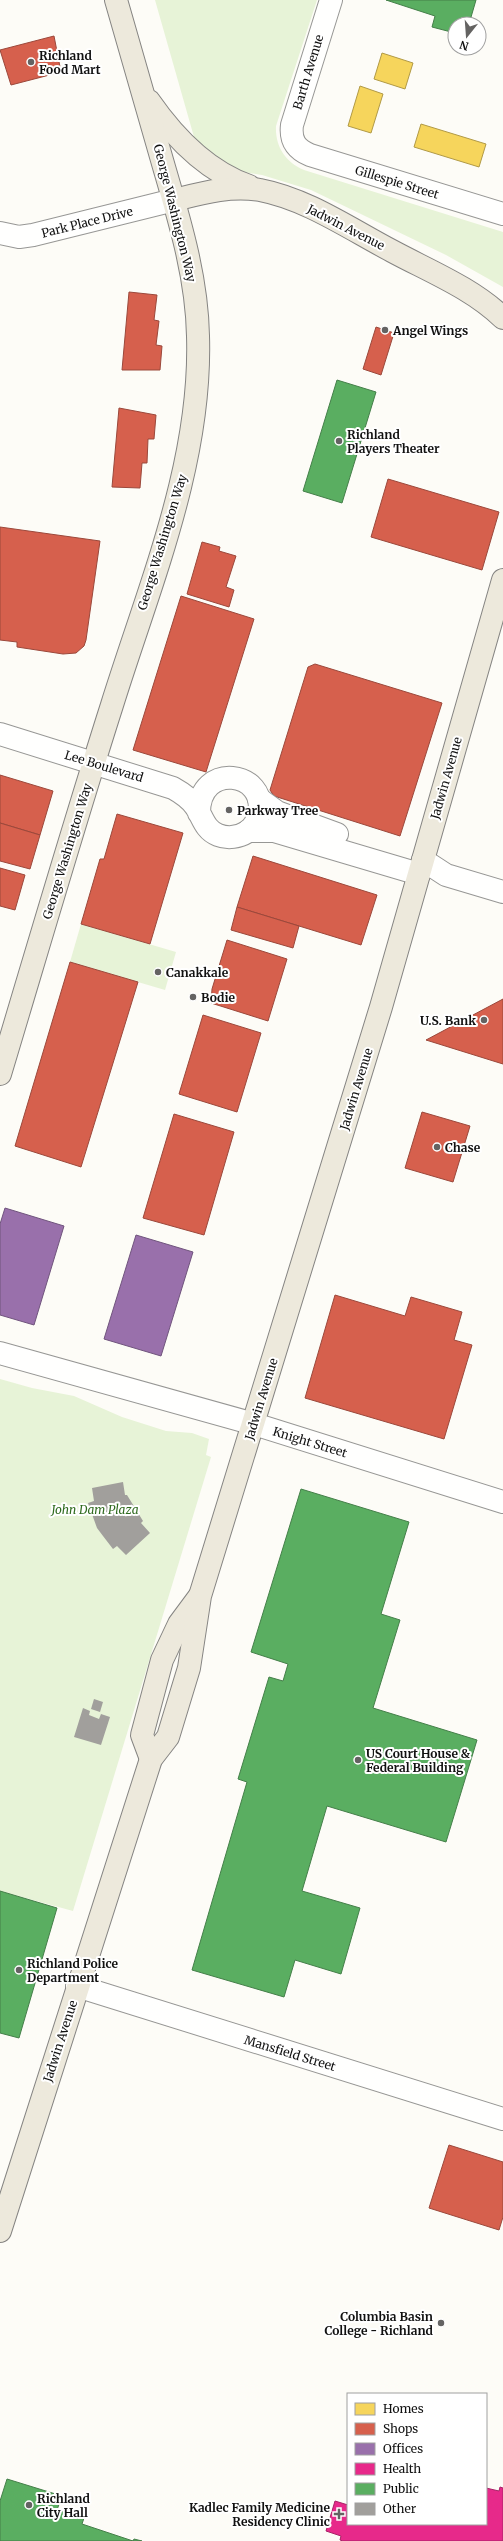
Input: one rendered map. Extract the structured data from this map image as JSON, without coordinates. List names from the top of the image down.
{
  "streets": {
    "main road": ["George Washington Way", "Jadwin Avenue"],
    "street": [
      "Barth Avenue",
      "Gillespie Street",
      "Park Place Drive",
      "Lee Boulevard",
      "Knight Street",
      "Mansfield Street"
    ]
  },
  "crossings": [
    ["Barth Avenue", "Gillespie Street"],
    ["George Washington Way", "Park Place Drive"],
    ["George Washington Way", "Jadwin Avenue"],
    ["George Washington Way", "Lee Boulevard"],
    ["Park Place Drive", "Jadwin Avenue"],
    ["Jadwin Avenue", "Lee Boulevard"],
    ["Jadwin Avenue", "Knight Street"],
    ["Jadwin Avenue", "Mansfield Street"]
  ],
  "parks": ["John Dam Plaza"],
  "places": {
    "other": [
      "Richland Food Mart",
      "Angel Wings",
      "Richland Players Theater",
      "Parkway Tree",
      "Canakkale",
      "Bodie",
      "U.S. Bank",
      "Chase",
      "US Court House & Federal Building",
      "Richland Police Department",
      "Columbia Basin College - Richland",
      "Richland City Hall"
    ],
    "health": ["Kadlec Family Medicine Residency Clinic"]
  },
  "legend": [
    "Homes",
    "Shops",
    "Offices",
    "Health",
    "Public",
    "Other"
  ],
  "north": "bottom"
}
